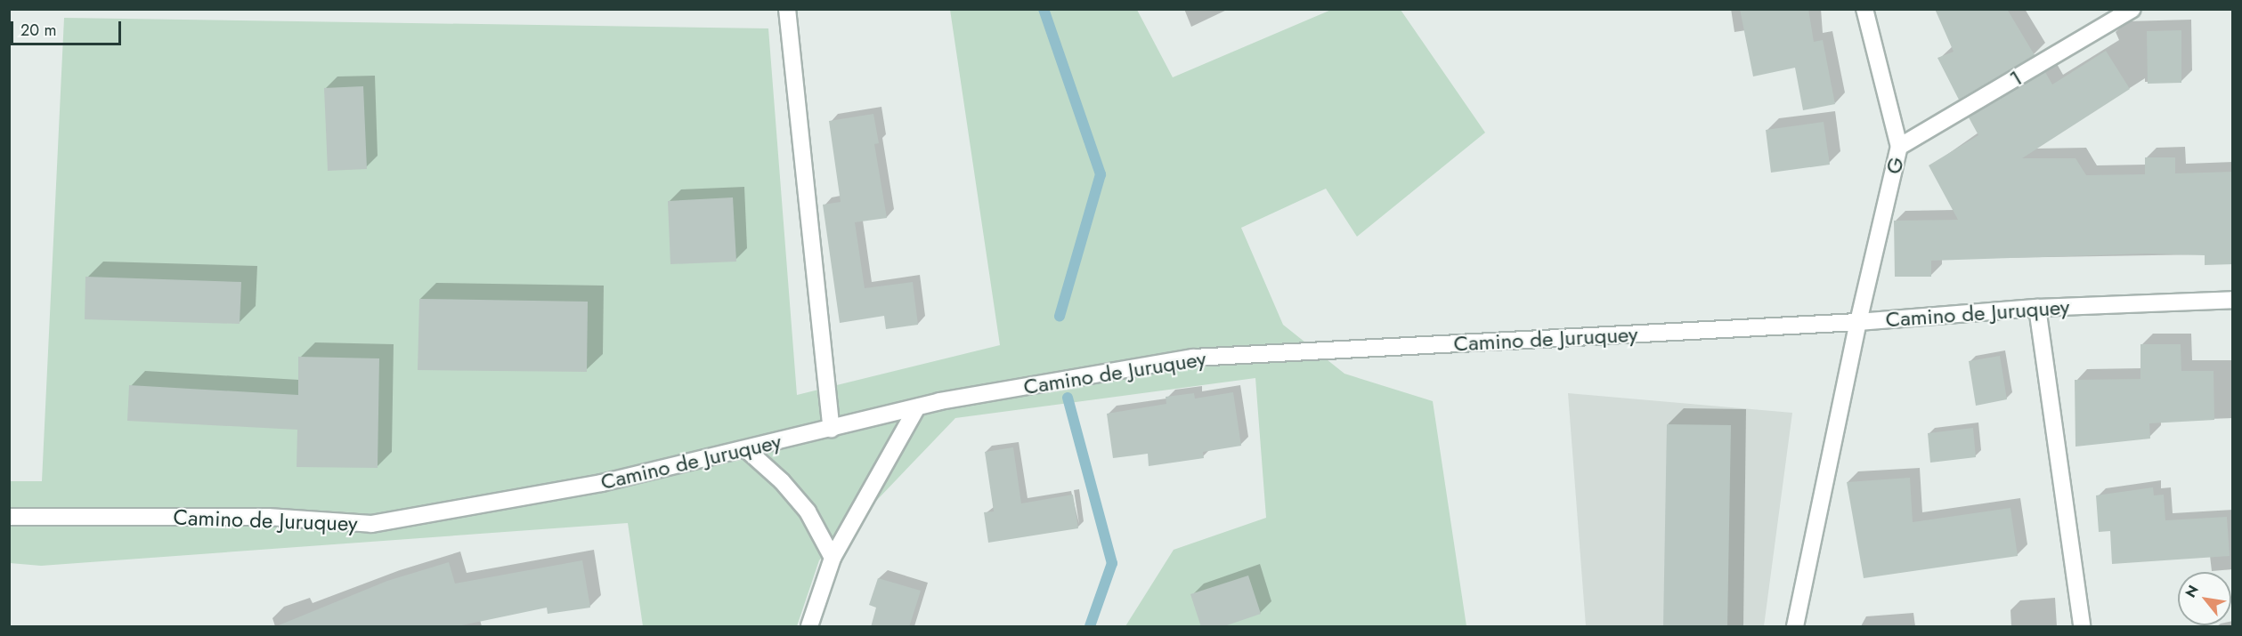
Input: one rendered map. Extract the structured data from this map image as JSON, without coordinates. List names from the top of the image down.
{
  "streets": {
    "street": ["1", "G", "Camino de Juruquey"]
  },
  "crossings": [
    ["1", "G"],
    ["G", "Camino de Juruquey"]
  ],
  "scale_bar": "20 m",
  "north": "top left"
}
